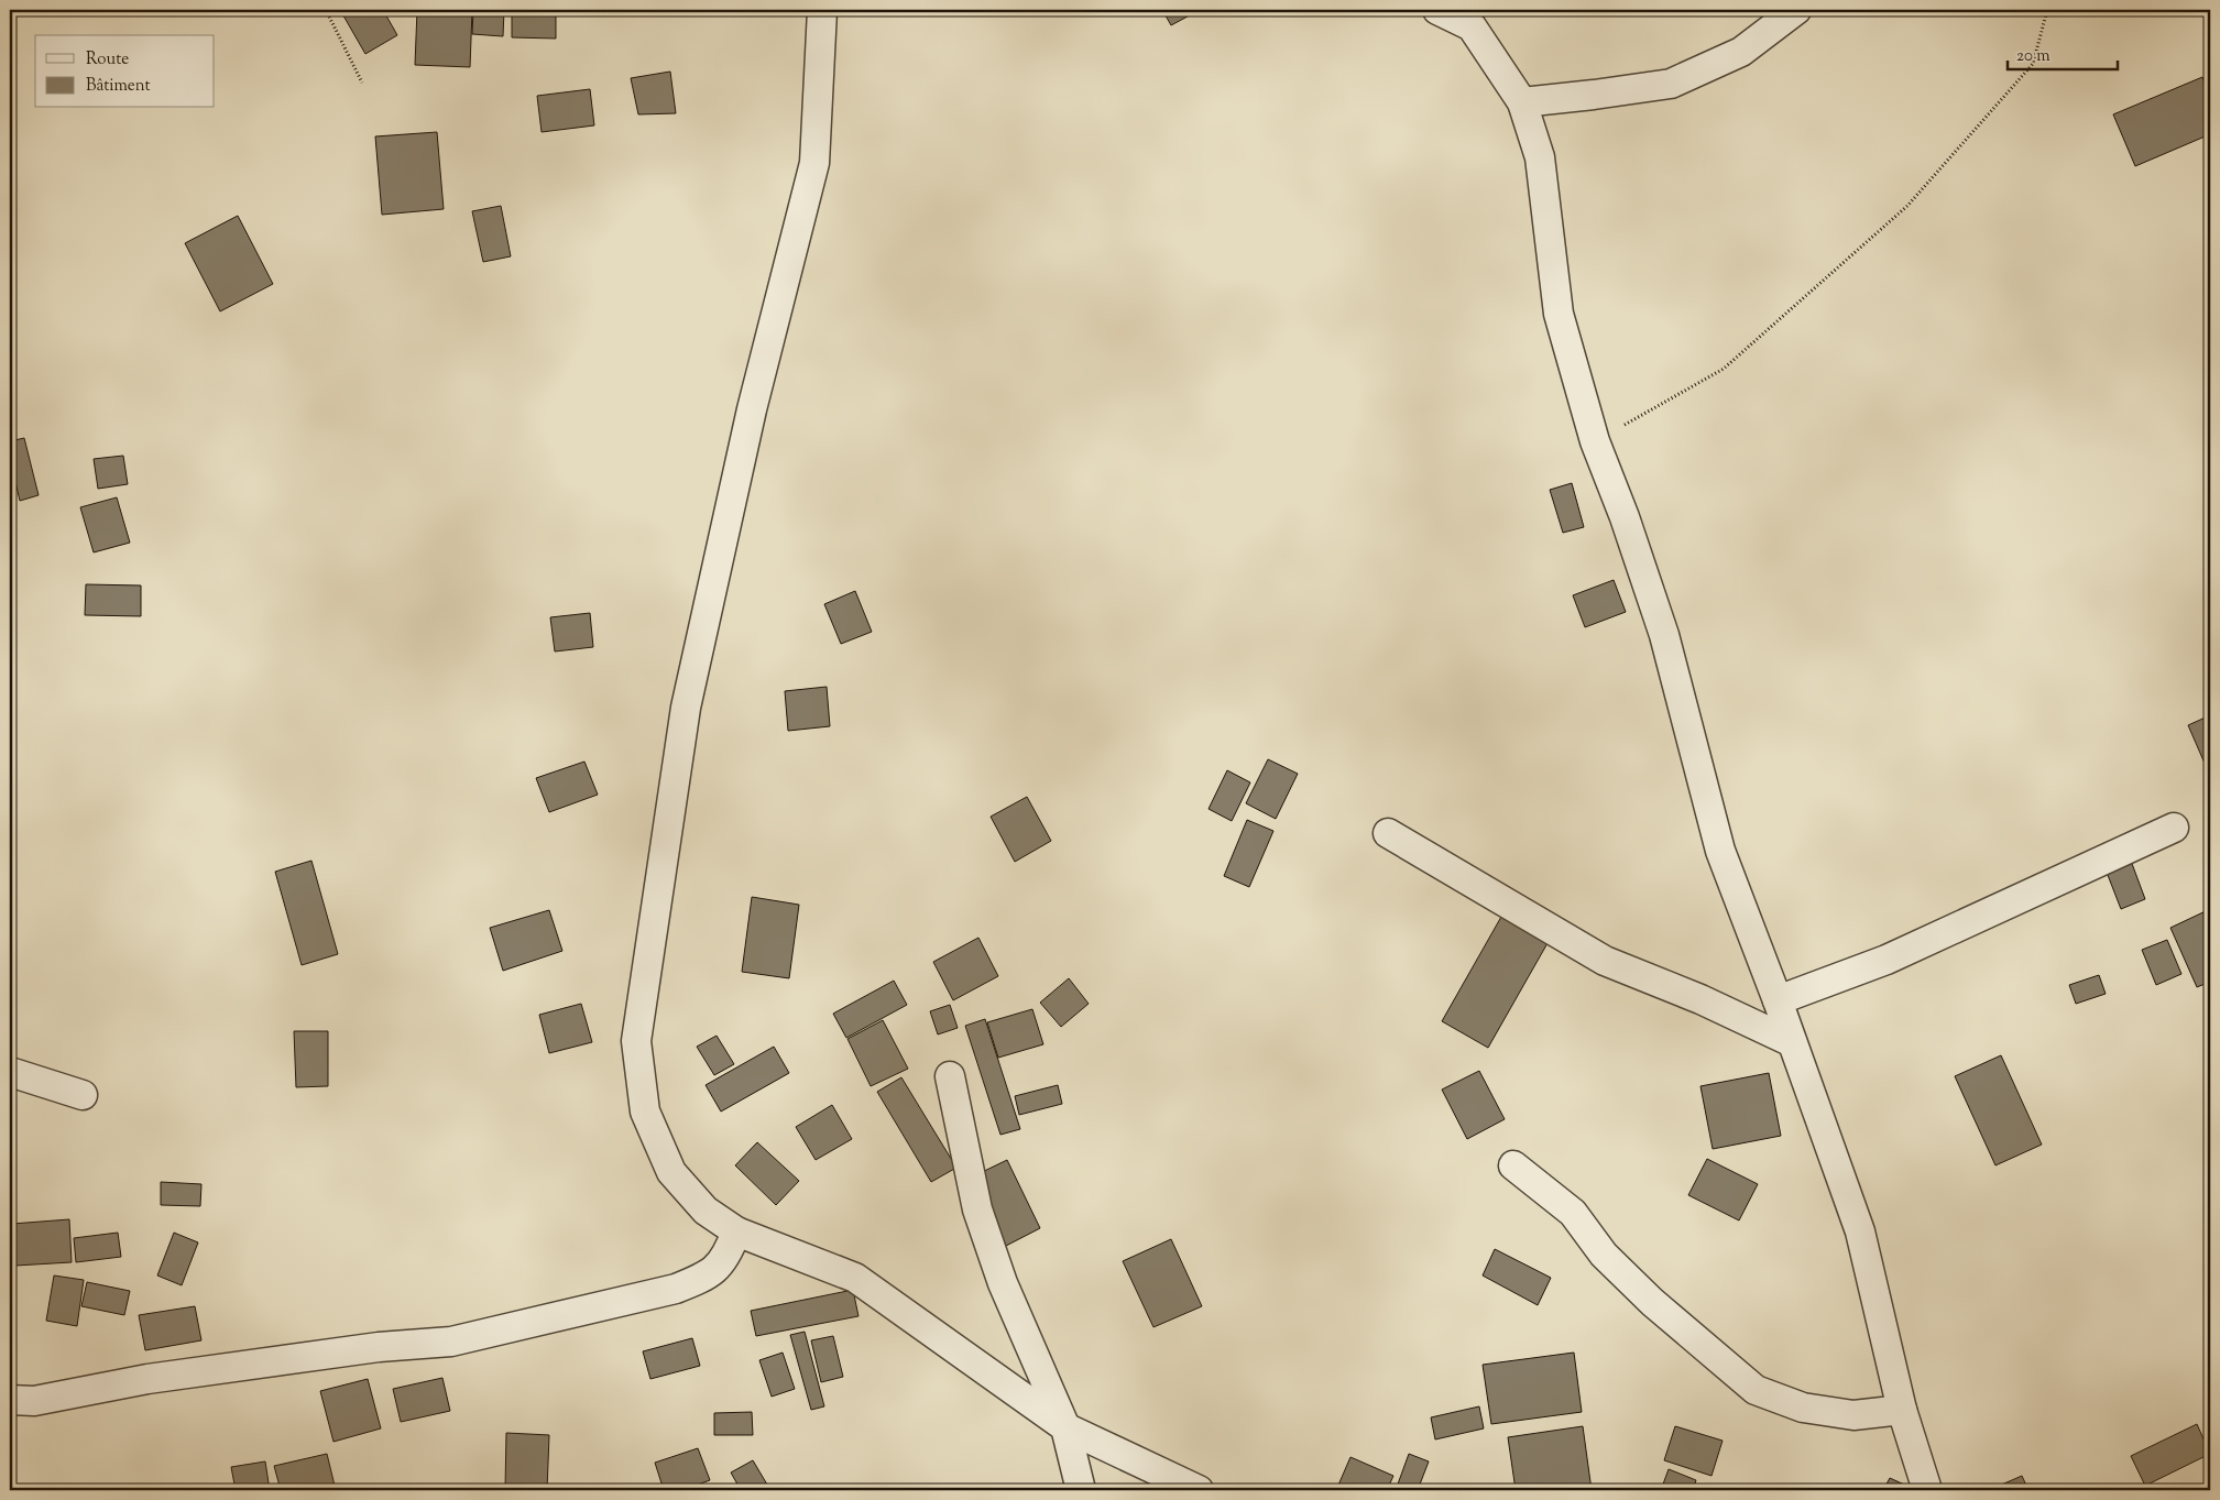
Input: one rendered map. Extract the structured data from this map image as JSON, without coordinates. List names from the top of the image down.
{
  "legend": ["Route", "Bâtiment"],
  "scale_bar": "20 m"
}
